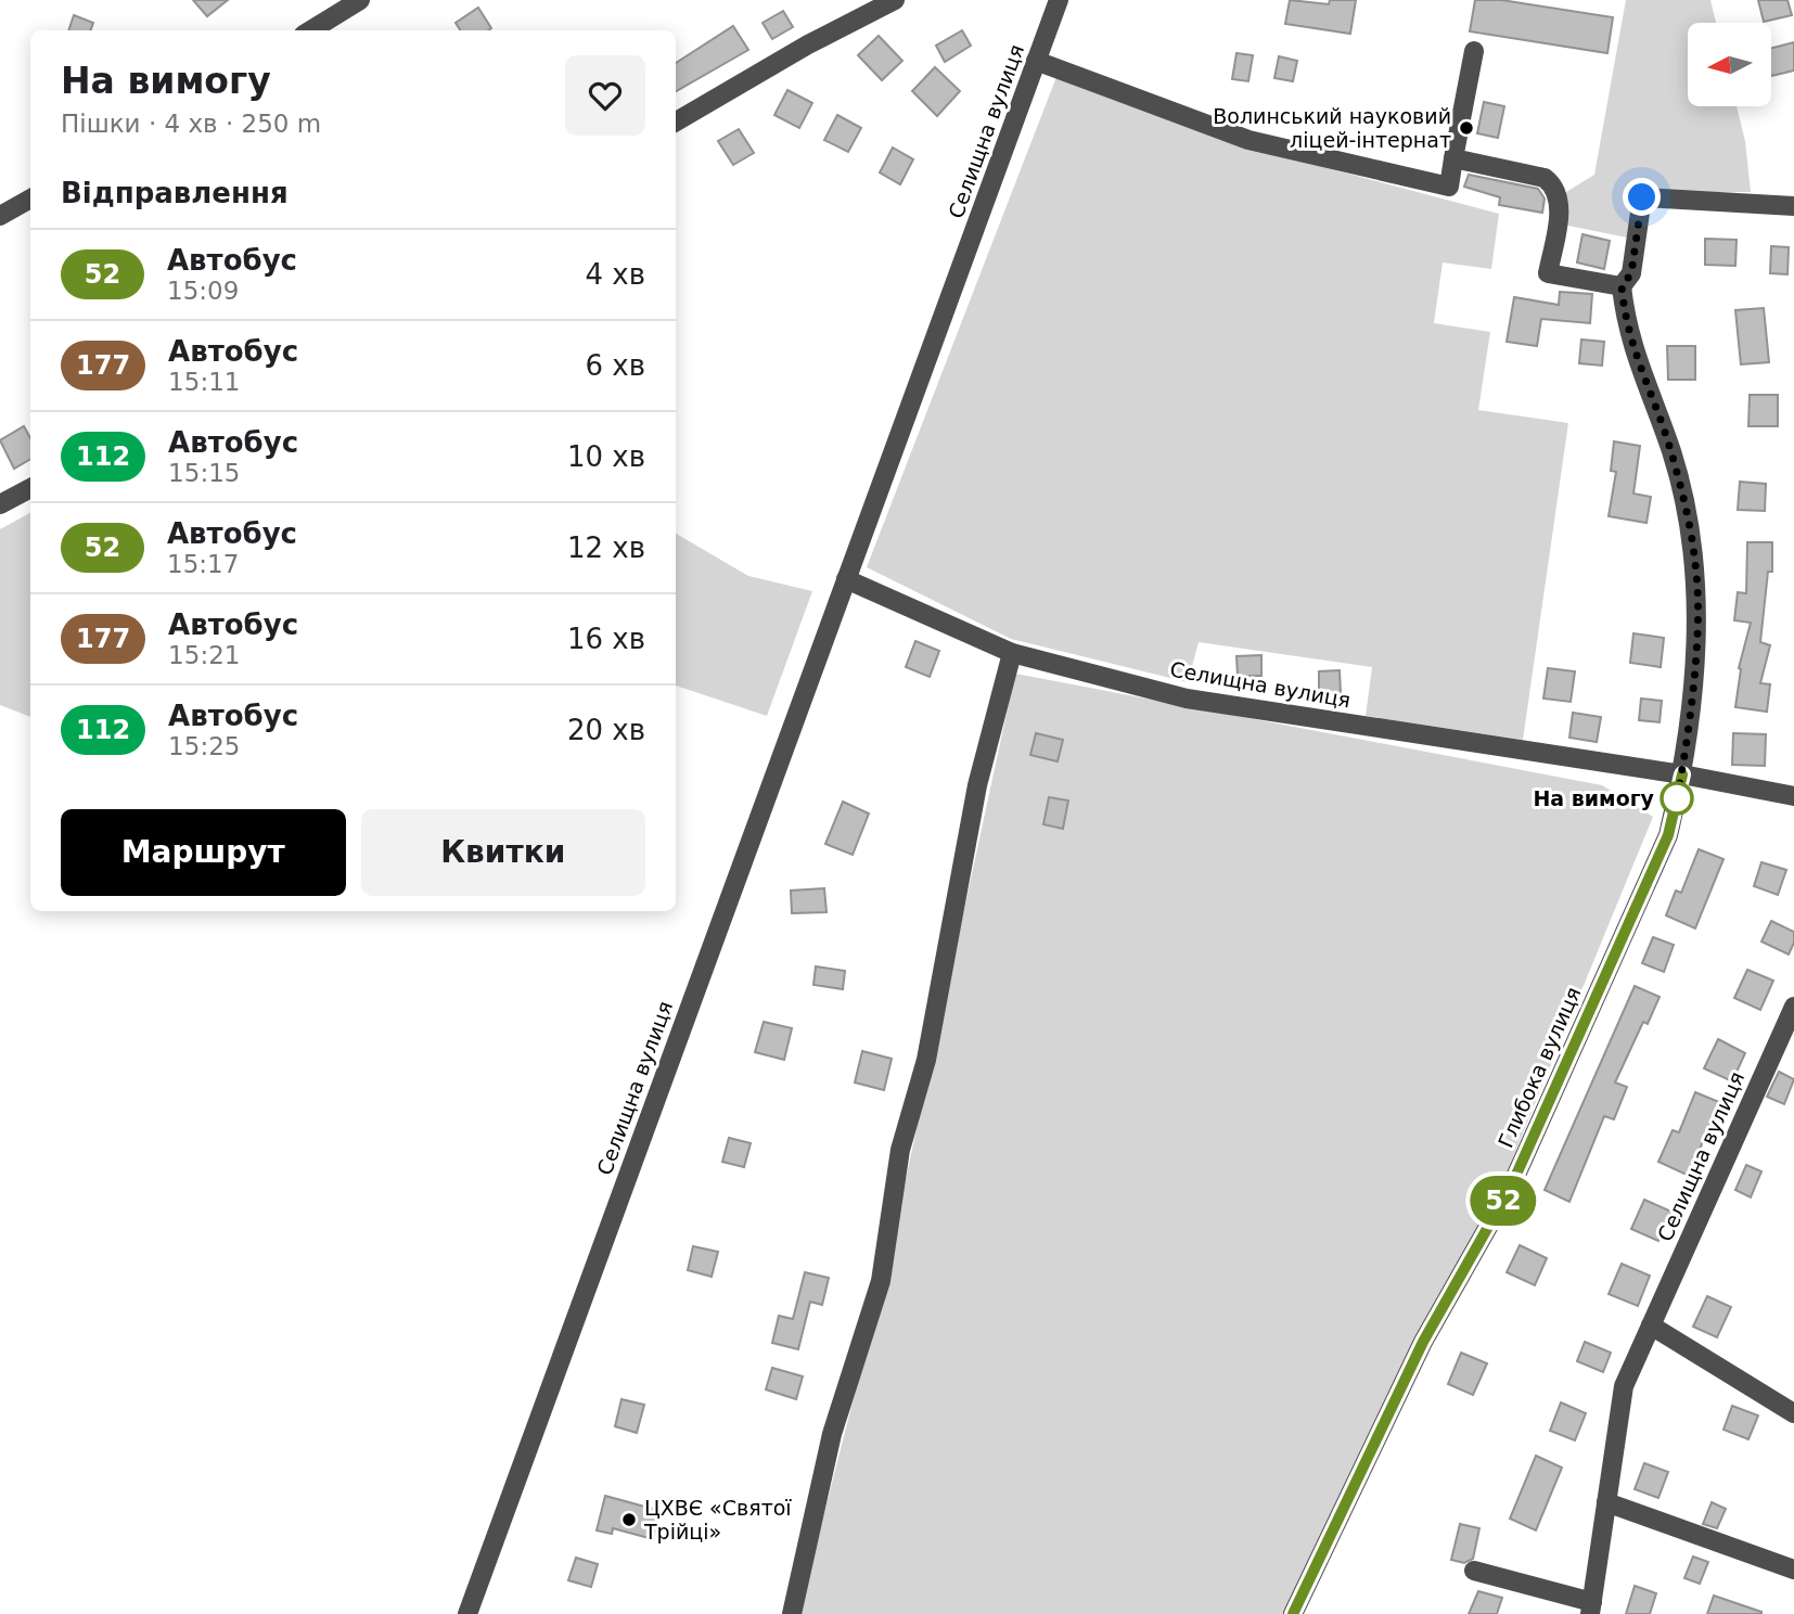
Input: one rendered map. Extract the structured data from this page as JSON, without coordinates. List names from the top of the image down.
{
  "streets": {
    "street": ["Селищна вулиця", "Глибока вулиця"]
  },
  "crossings": [
    ["Селищна вулиця", "Глибока вулиця"]
  ],
  "places": ["Волинський науковий ліцей-інтернат", "На вимогу", "ЦХВЄ «Святої Трійці»"],
  "lines": ["bus line 52"],
  "north": "left",
  "page": {
    "on_map": "52",
    "heading": [
      ["На вимогу", "Пішки · 4 хв · 250 m"],
      "Відправлення"
    ],
    "list": [
      {
        "mark": "52",
        "name": "Автобус",
        "note": "15:09",
        "value": "4 хв"
      },
      {
        "mark": "177",
        "name": "Автобус",
        "note": "15:11",
        "value": "6 хв"
      },
      {
        "mark": "112",
        "name": "Автобус",
        "note": "15:15",
        "value": "10 хв"
      },
      {
        "mark": "52",
        "name": "Автобус",
        "note": "15:17",
        "value": "12 хв"
      },
      {
        "mark": "177",
        "name": "Автобус",
        "note": "15:21",
        "value": "16 хв"
      },
      {
        "mark": "112",
        "name": "Автобус",
        "note": "15:25",
        "value": "20 хв"
      }
    ],
    "buttons": ["Маршрут", "Квитки"]
  }
}
